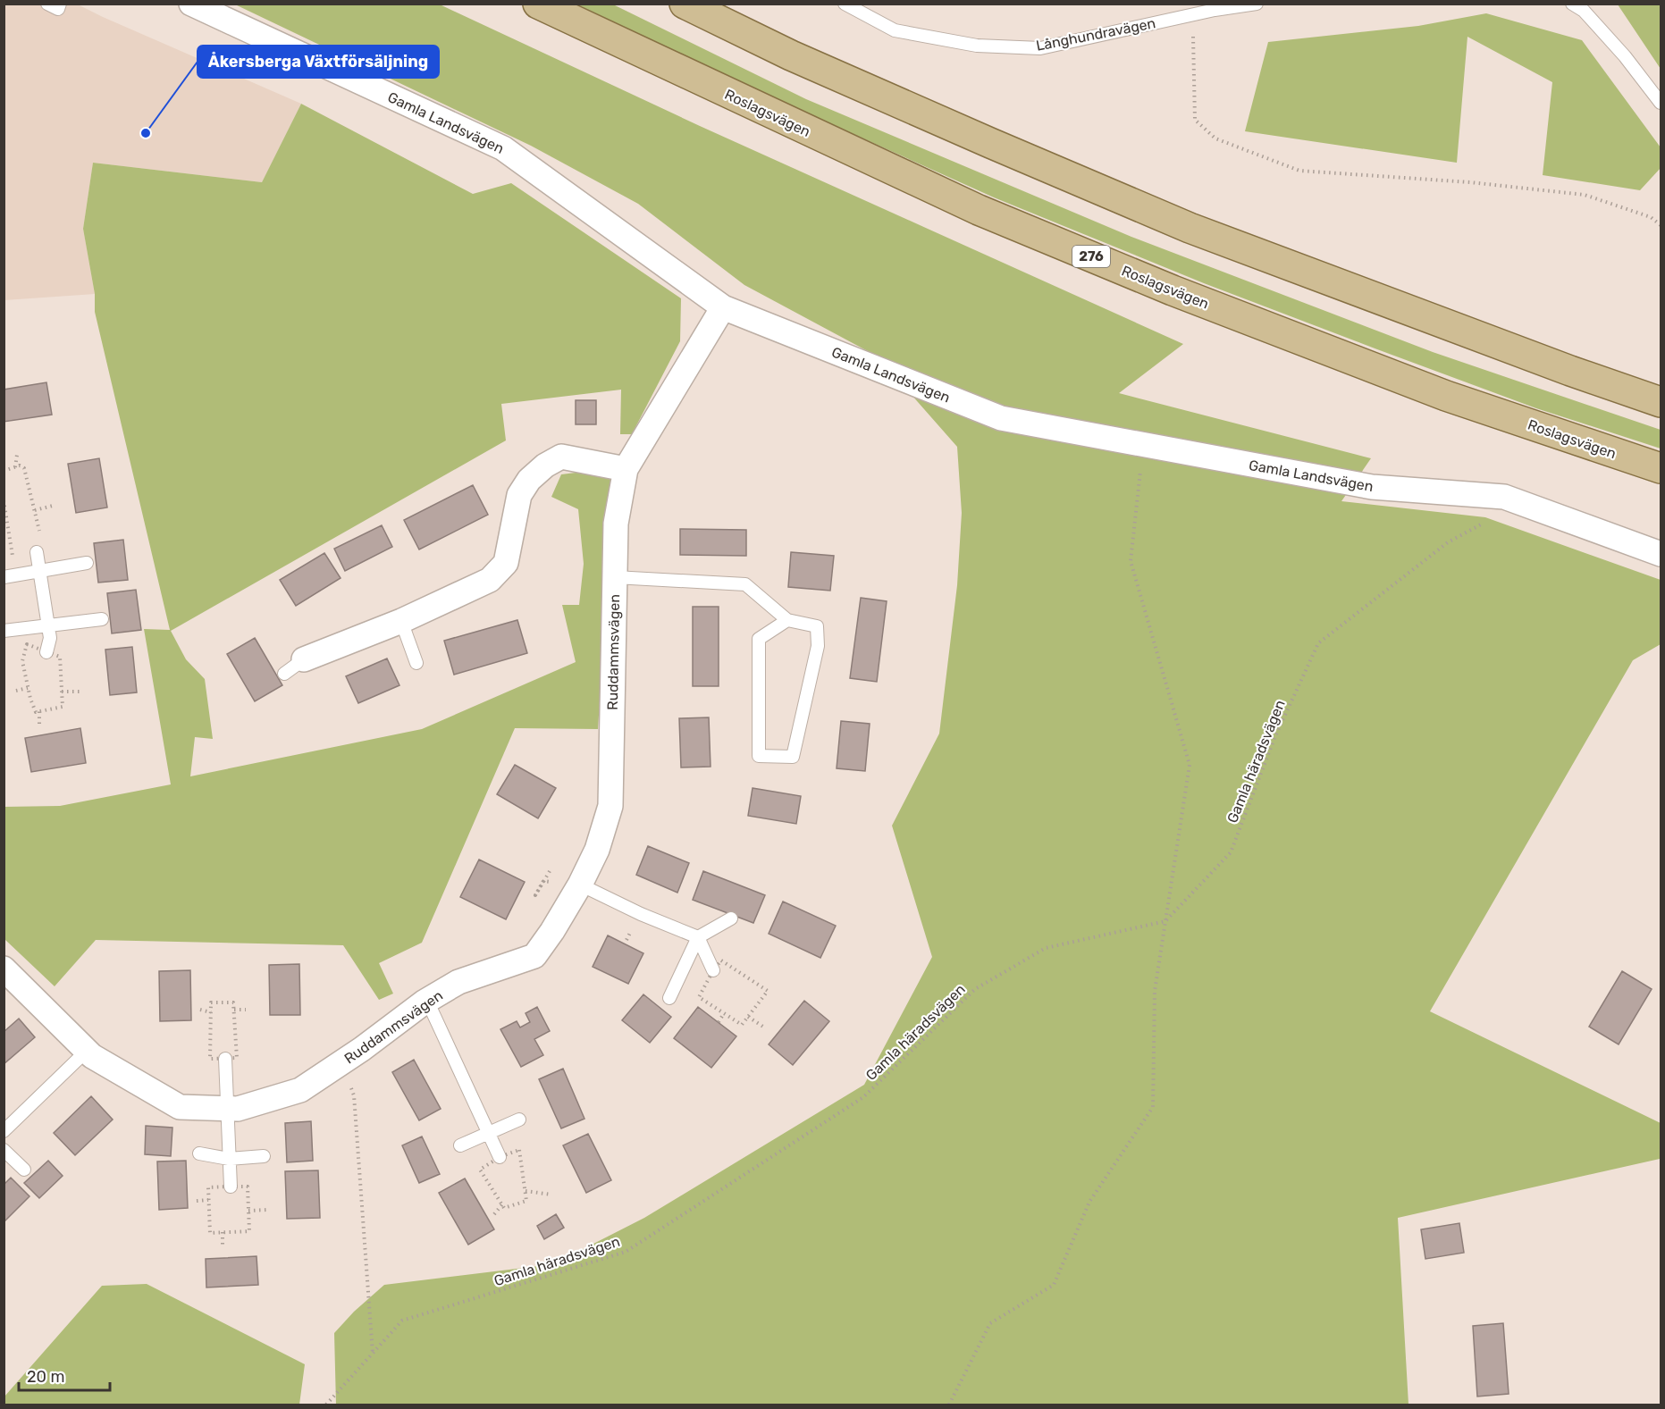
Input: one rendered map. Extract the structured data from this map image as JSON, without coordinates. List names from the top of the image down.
{
  "streets": {
    "main road": ["Roslagsvägen", "276"],
    "street": ["Gamla Landsvägen", "Ruddammsvägen"],
    "lane": ["Långhundravägen"],
    "path": ["Gamla häradsvägen"]
  },
  "crossings": [
    ["Gamla Landsvägen", "Ruddammsvägen"],
    ["Gamla Landsvägen", "Gamla häradsvägen"]
  ],
  "places": ["Åkersberga Växtförsäljning"],
  "scale_bar": "20 m"
}
